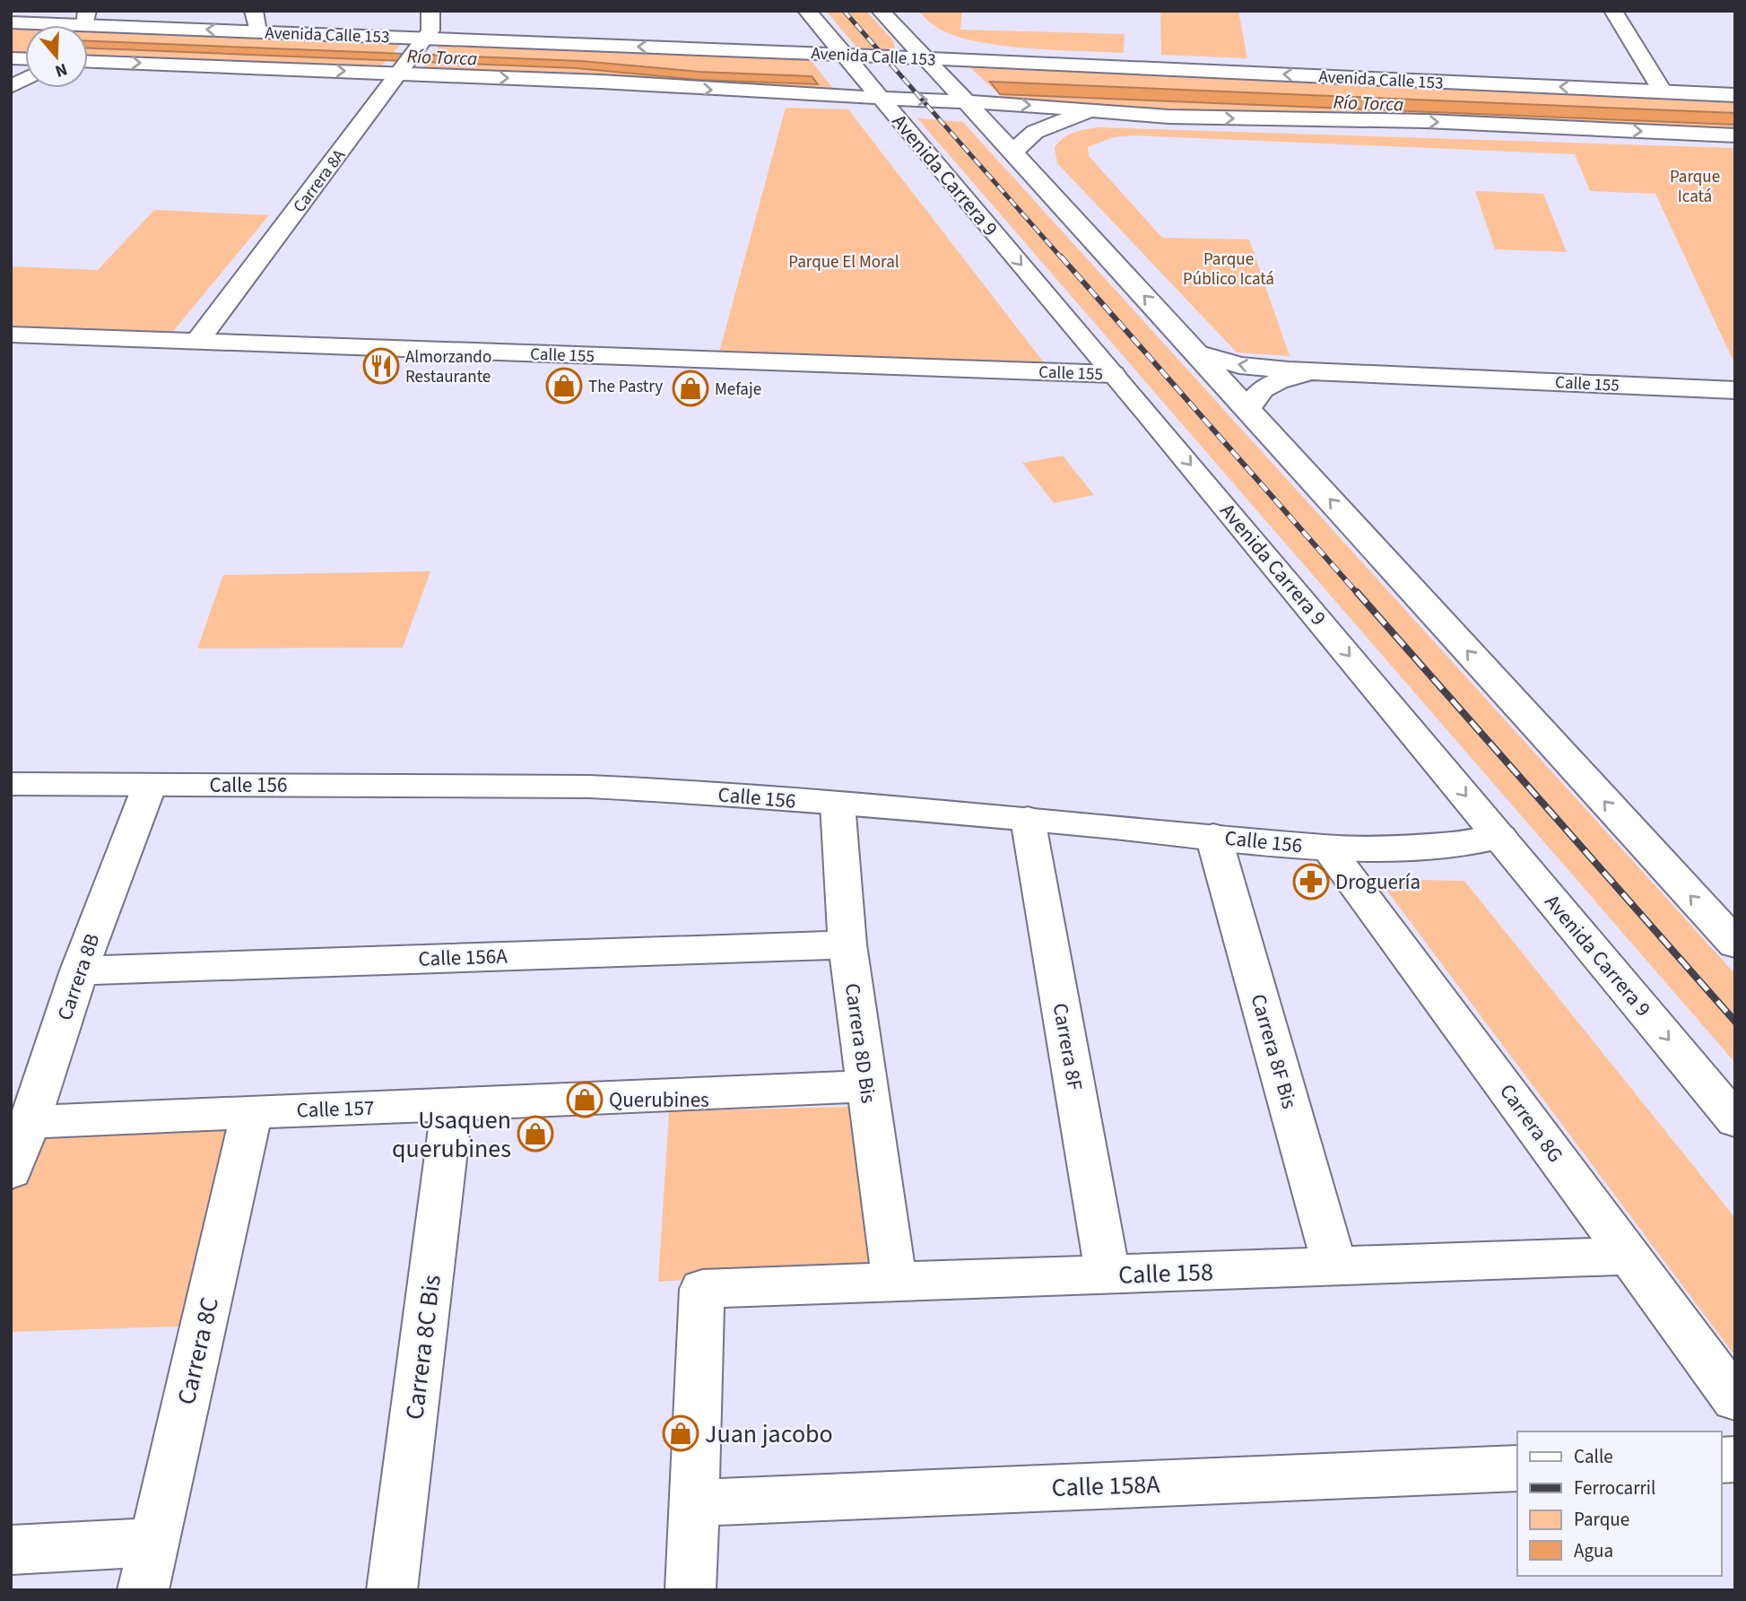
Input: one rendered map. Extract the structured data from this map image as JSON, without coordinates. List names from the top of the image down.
{
  "streets": {
    "street": [
      "Avenida Calle 153",
      "Avenida Carrera 9",
      "Carrera 8A",
      "Calle 155",
      "Calle 156",
      "Calle 156A",
      "Carrera 8B",
      "Carrera 8D Bis",
      "Carrera 8F",
      "Carrera 8F Bis",
      "Calle 157",
      "Carrera 8G",
      "Calle 158",
      "Carrera 8C Bis",
      "Carrera 8C",
      "Calle 158A"
    ]
  },
  "crossings": [
    ["Avenida Calle 153", "Avenida Carrera 9"],
    ["Avenida Calle 153", "Carrera 8A"],
    ["Avenida Carrera 9", "Calle 155"],
    ["Avenida Carrera 9", "Calle 156"],
    ["Carrera 8A", "Calle 155"],
    ["Calle 156", "Carrera 8B"],
    ["Calle 156", "Carrera 8D Bis"],
    ["Calle 156", "Carrera 8F"],
    ["Calle 156", "Carrera 8F Bis"],
    ["Calle 156", "Carrera 8G"],
    ["Calle 156A", "Carrera 8B"],
    ["Calle 156A", "Carrera 8D Bis"],
    ["Carrera 8B", "Calle 157"],
    ["Carrera 8D Bis", "Calle 157"],
    ["Carrera 8D Bis", "Calle 158"],
    ["Carrera 8F", "Calle 158"],
    ["Carrera 8F Bis", "Calle 158"],
    ["Calle 157", "Carrera 8C Bis"],
    ["Calle 157", "Carrera 8C"],
    ["Carrera 8G", "Calle 158"],
    ["Calle 158", "Calle 158A"]
  ],
  "water": ["Río Torca"],
  "parks": ["Parque Icatá", "Parque Público Icatá", "Parque El Moral"],
  "places": {
    "restaurant": ["Almorzando Restaurante"],
    "shop": [
      "The Pastry",
      "Mefaje",
      "Querubines",
      "Usaquen querubines",
      "Juan jacobo"
    ],
    "pharmacy": ["Droguería"]
  },
  "legend": [
    "Calle",
    "Ferrocarril",
    "Parque",
    "Agua"
  ],
  "north": "bottom"
}
